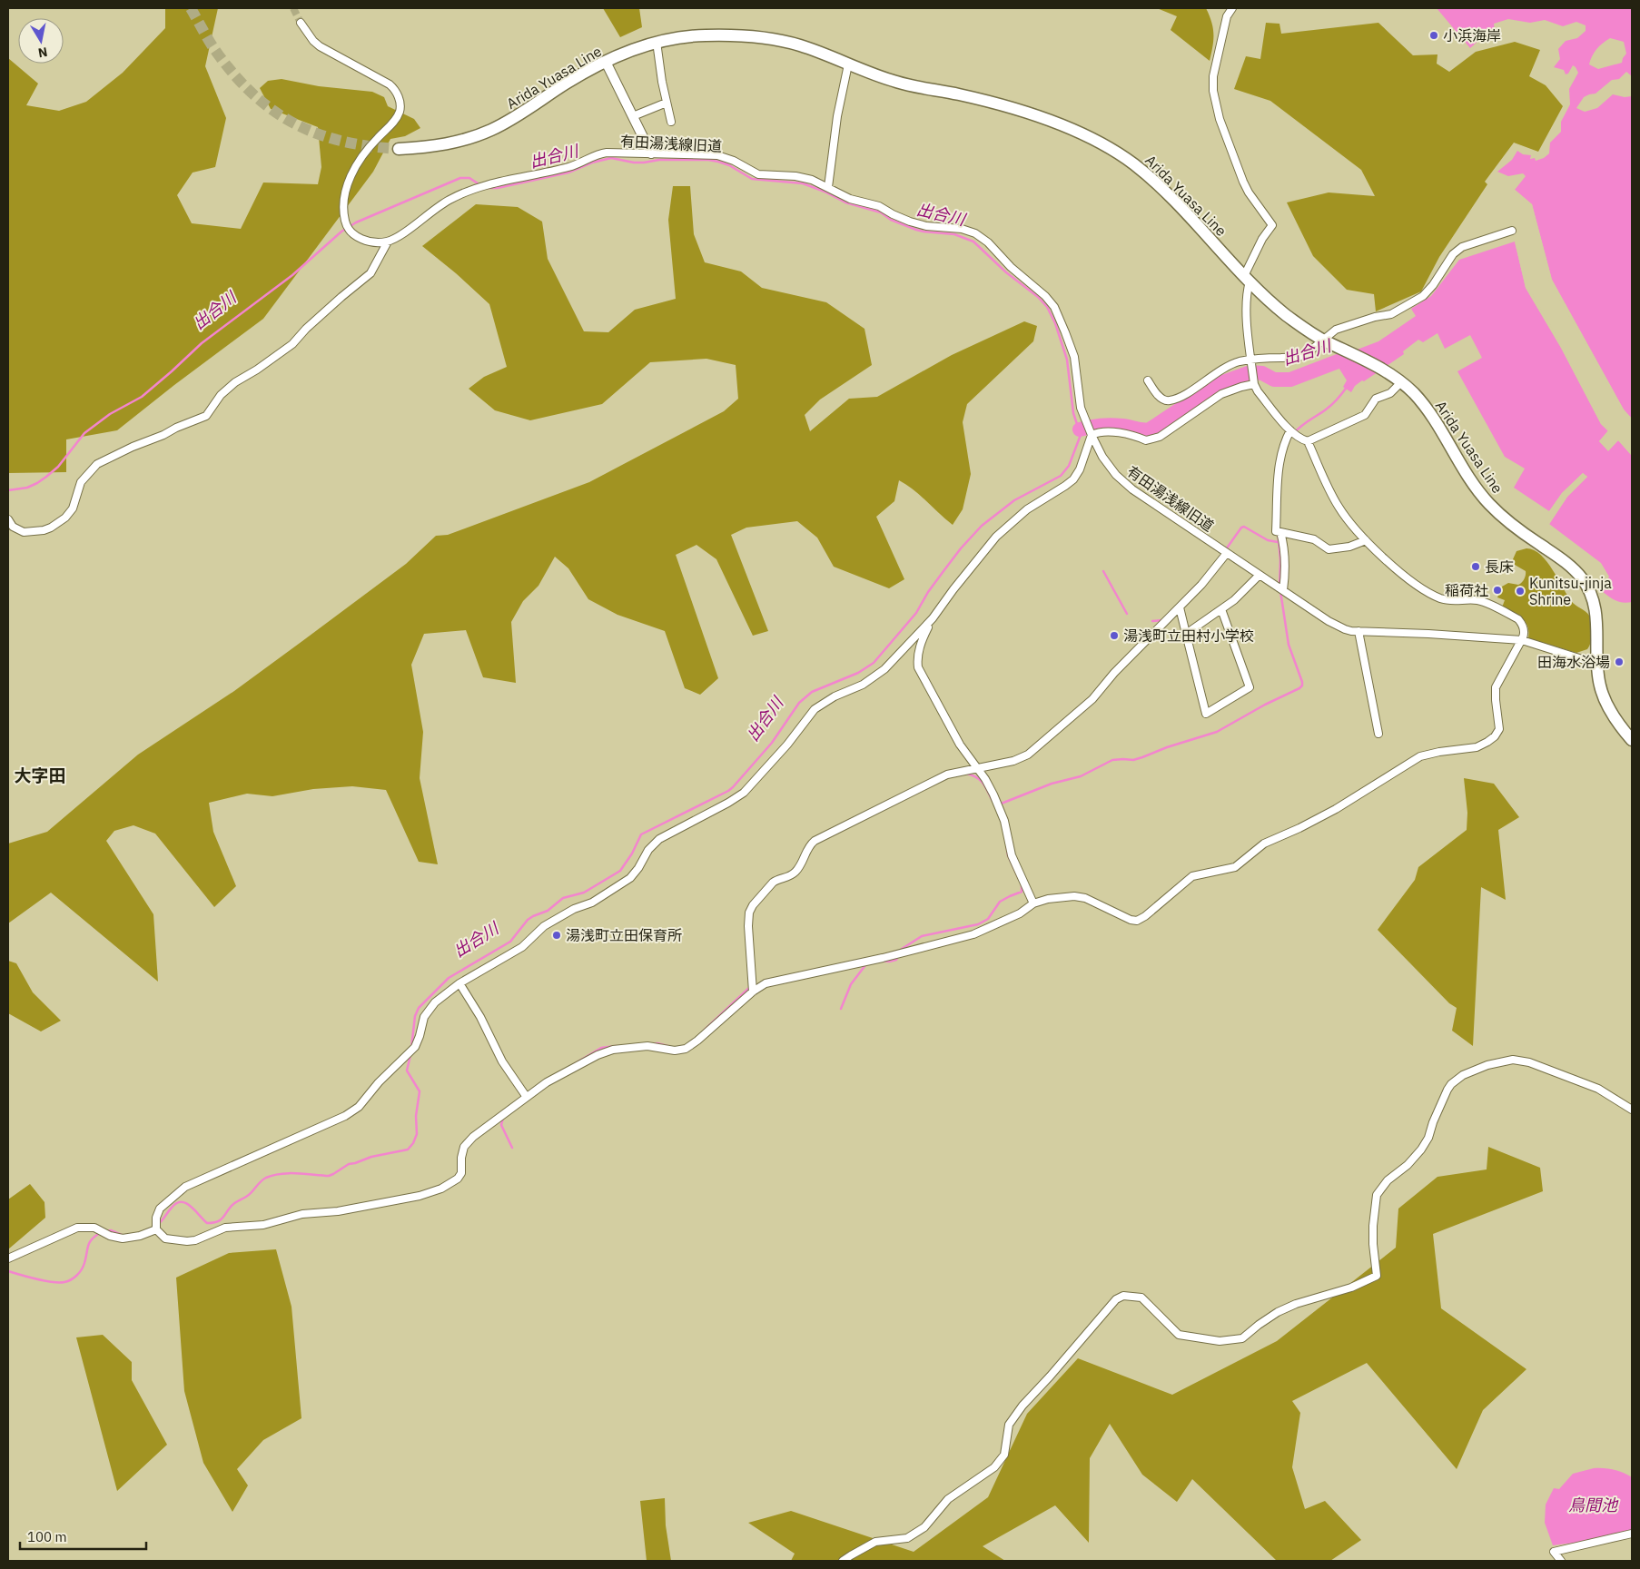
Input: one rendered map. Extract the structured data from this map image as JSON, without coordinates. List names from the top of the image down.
{
  "streets": {
    "main road": ["Arida Yuasa Line"],
    "street": ["有田湯浅線旧道"]
  },
  "crossings": [
    ["Arida Yuasa Line", "有田湯浅線旧道"]
  ],
  "districts": ["大字田"],
  "water": ["出合川", "鳥間池"],
  "places": [
    "小浜海岸",
    "長床",
    "稲荷社",
    "Kunitsu-jinja Shrine",
    "湯浅町立田村小学校",
    "田海水浴場",
    "湯浅町立田保育所"
  ],
  "scale_bar": "100 m",
  "north": "bottom"
}
